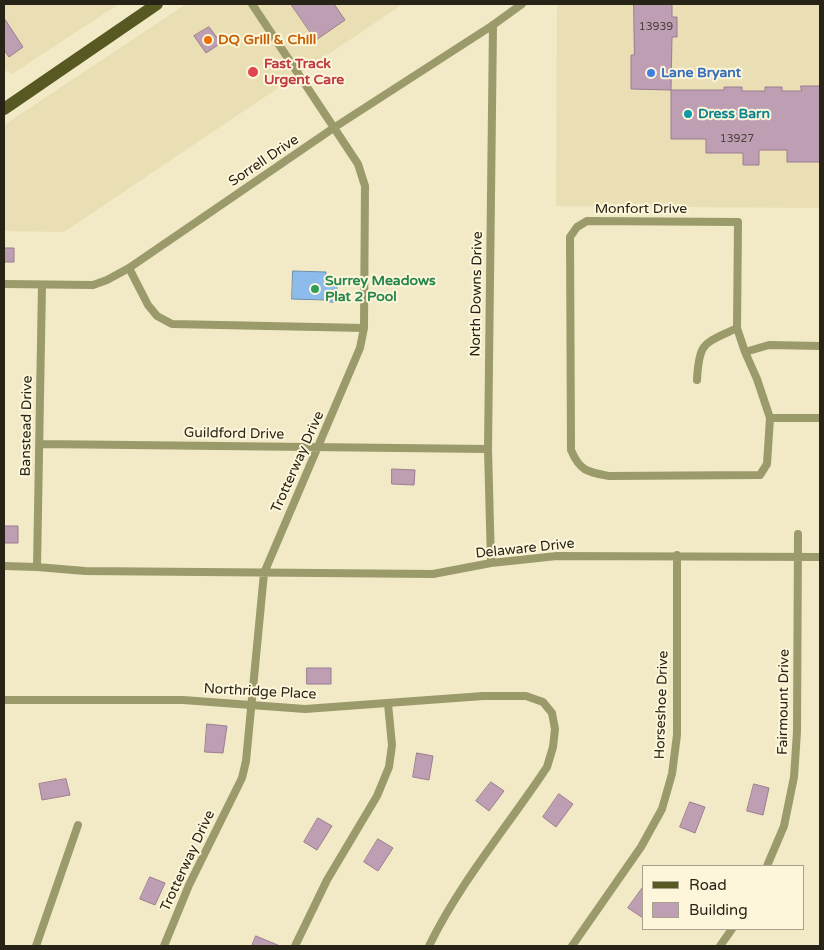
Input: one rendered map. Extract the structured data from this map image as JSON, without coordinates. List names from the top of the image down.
{
  "streets": {
    "street": [
      "Sorrell Drive",
      "Monfort Drive",
      "North Downs Drive",
      "Banstead Drive",
      "Guildford Drive",
      "Trotterway Drive",
      "Delaware Drive",
      "Northridge Place",
      "Fairmount Drive",
      "Horseshoe Drive"
    ]
  },
  "crossings": [
    ["Sorrell Drive", "North Downs Drive"],
    ["Sorrell Drive", "Banstead Drive"],
    ["Sorrell Drive", "Trotterway Drive"],
    ["North Downs Drive", "Guildford Drive"],
    ["North Downs Drive", "Delaware Drive"],
    ["Banstead Drive", "Guildford Drive"],
    ["Banstead Drive", "Delaware Drive"],
    ["Guildford Drive", "Trotterway Drive"],
    ["Trotterway Drive", "Delaware Drive"],
    ["Trotterway Drive", "Northridge Place"],
    ["Delaware Drive", "Fairmount Drive"],
    ["Delaware Drive", "Horseshoe Drive"]
  ],
  "places": [
    "DQ Grill & Chill",
    "Fast Track Urgent Care",
    "Lane Bryant",
    "Dress Barn",
    "Surrey Meadows Plat 2 Pool"
  ],
  "house_numbers": ["13939", "13927"],
  "legend": ["Road", "Building"]
}
